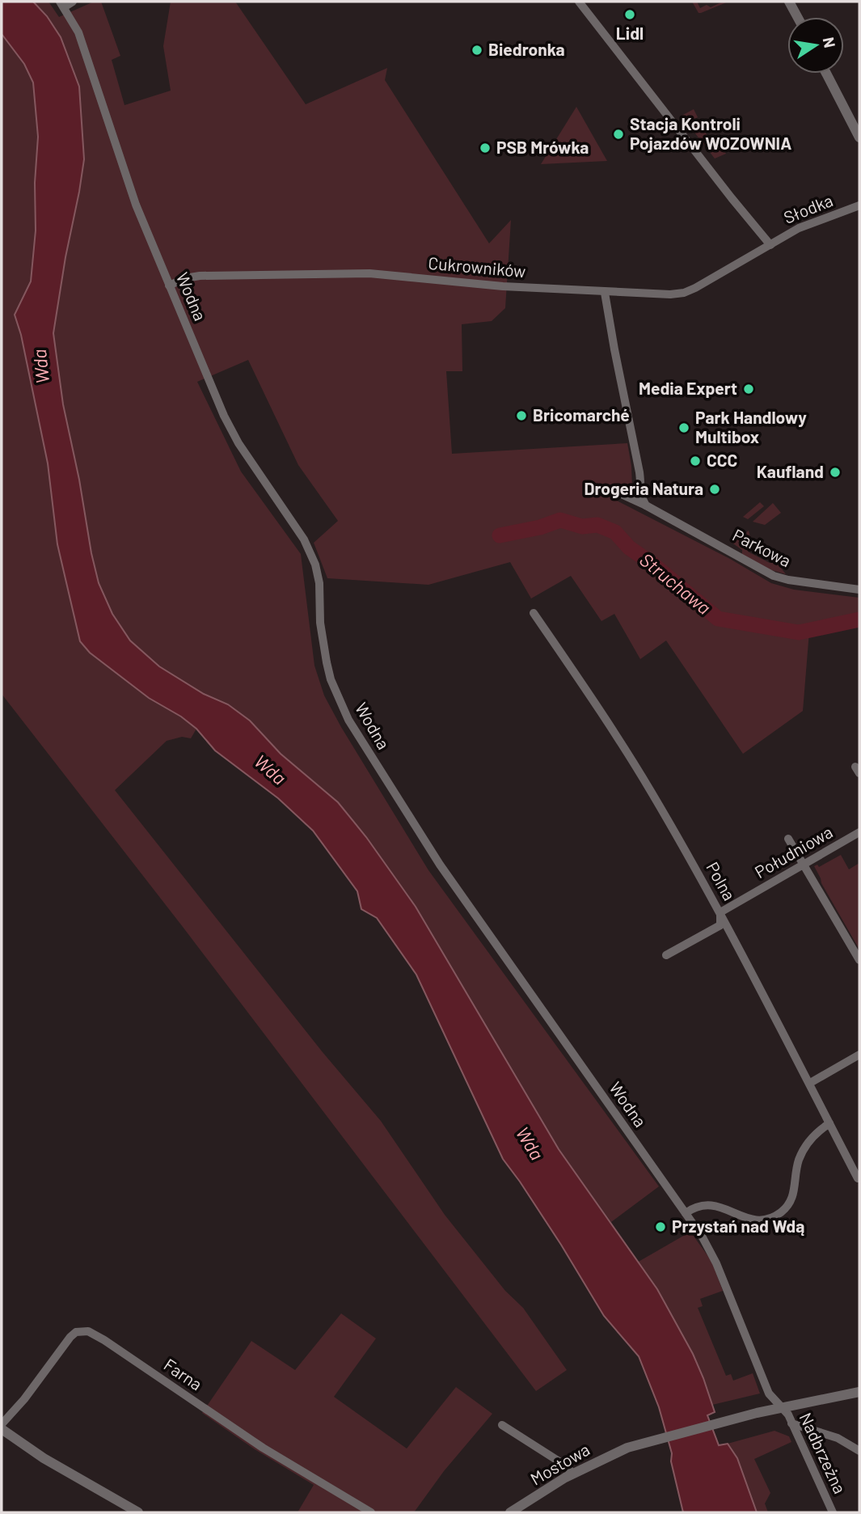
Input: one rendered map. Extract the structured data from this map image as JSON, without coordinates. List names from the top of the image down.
{
  "streets": {
    "street": [
      "Słodka",
      "Cukrowników",
      "Wodna",
      "Parkowa",
      "Południowa",
      "Polna",
      "Farna",
      "Nadbrzeżna",
      "Mostowa"
    ]
  },
  "crossings": [
    ["Słodka", "Cukrowników"],
    ["Cukrowników", "Wodna"],
    ["Wodna", "Nadbrzeżna"],
    ["Wodna", "Mostowa"],
    ["Południowa", "Polna"],
    ["Nadbrzeżna", "Mostowa"]
  ],
  "water": ["Wda", "Struchawa"],
  "places": [
    "Lidl",
    "Biedronka",
    "Stacja Kontroli Pojazdów WOZOWNIA",
    "PSB Mrówka",
    "Media Expert",
    "Bricomarché",
    "Park Handlowy Multibox",
    "CCC",
    "Kaufland",
    "Drogeria Natura",
    "Przystań nad Wdą"
  ],
  "north": "right"
}
